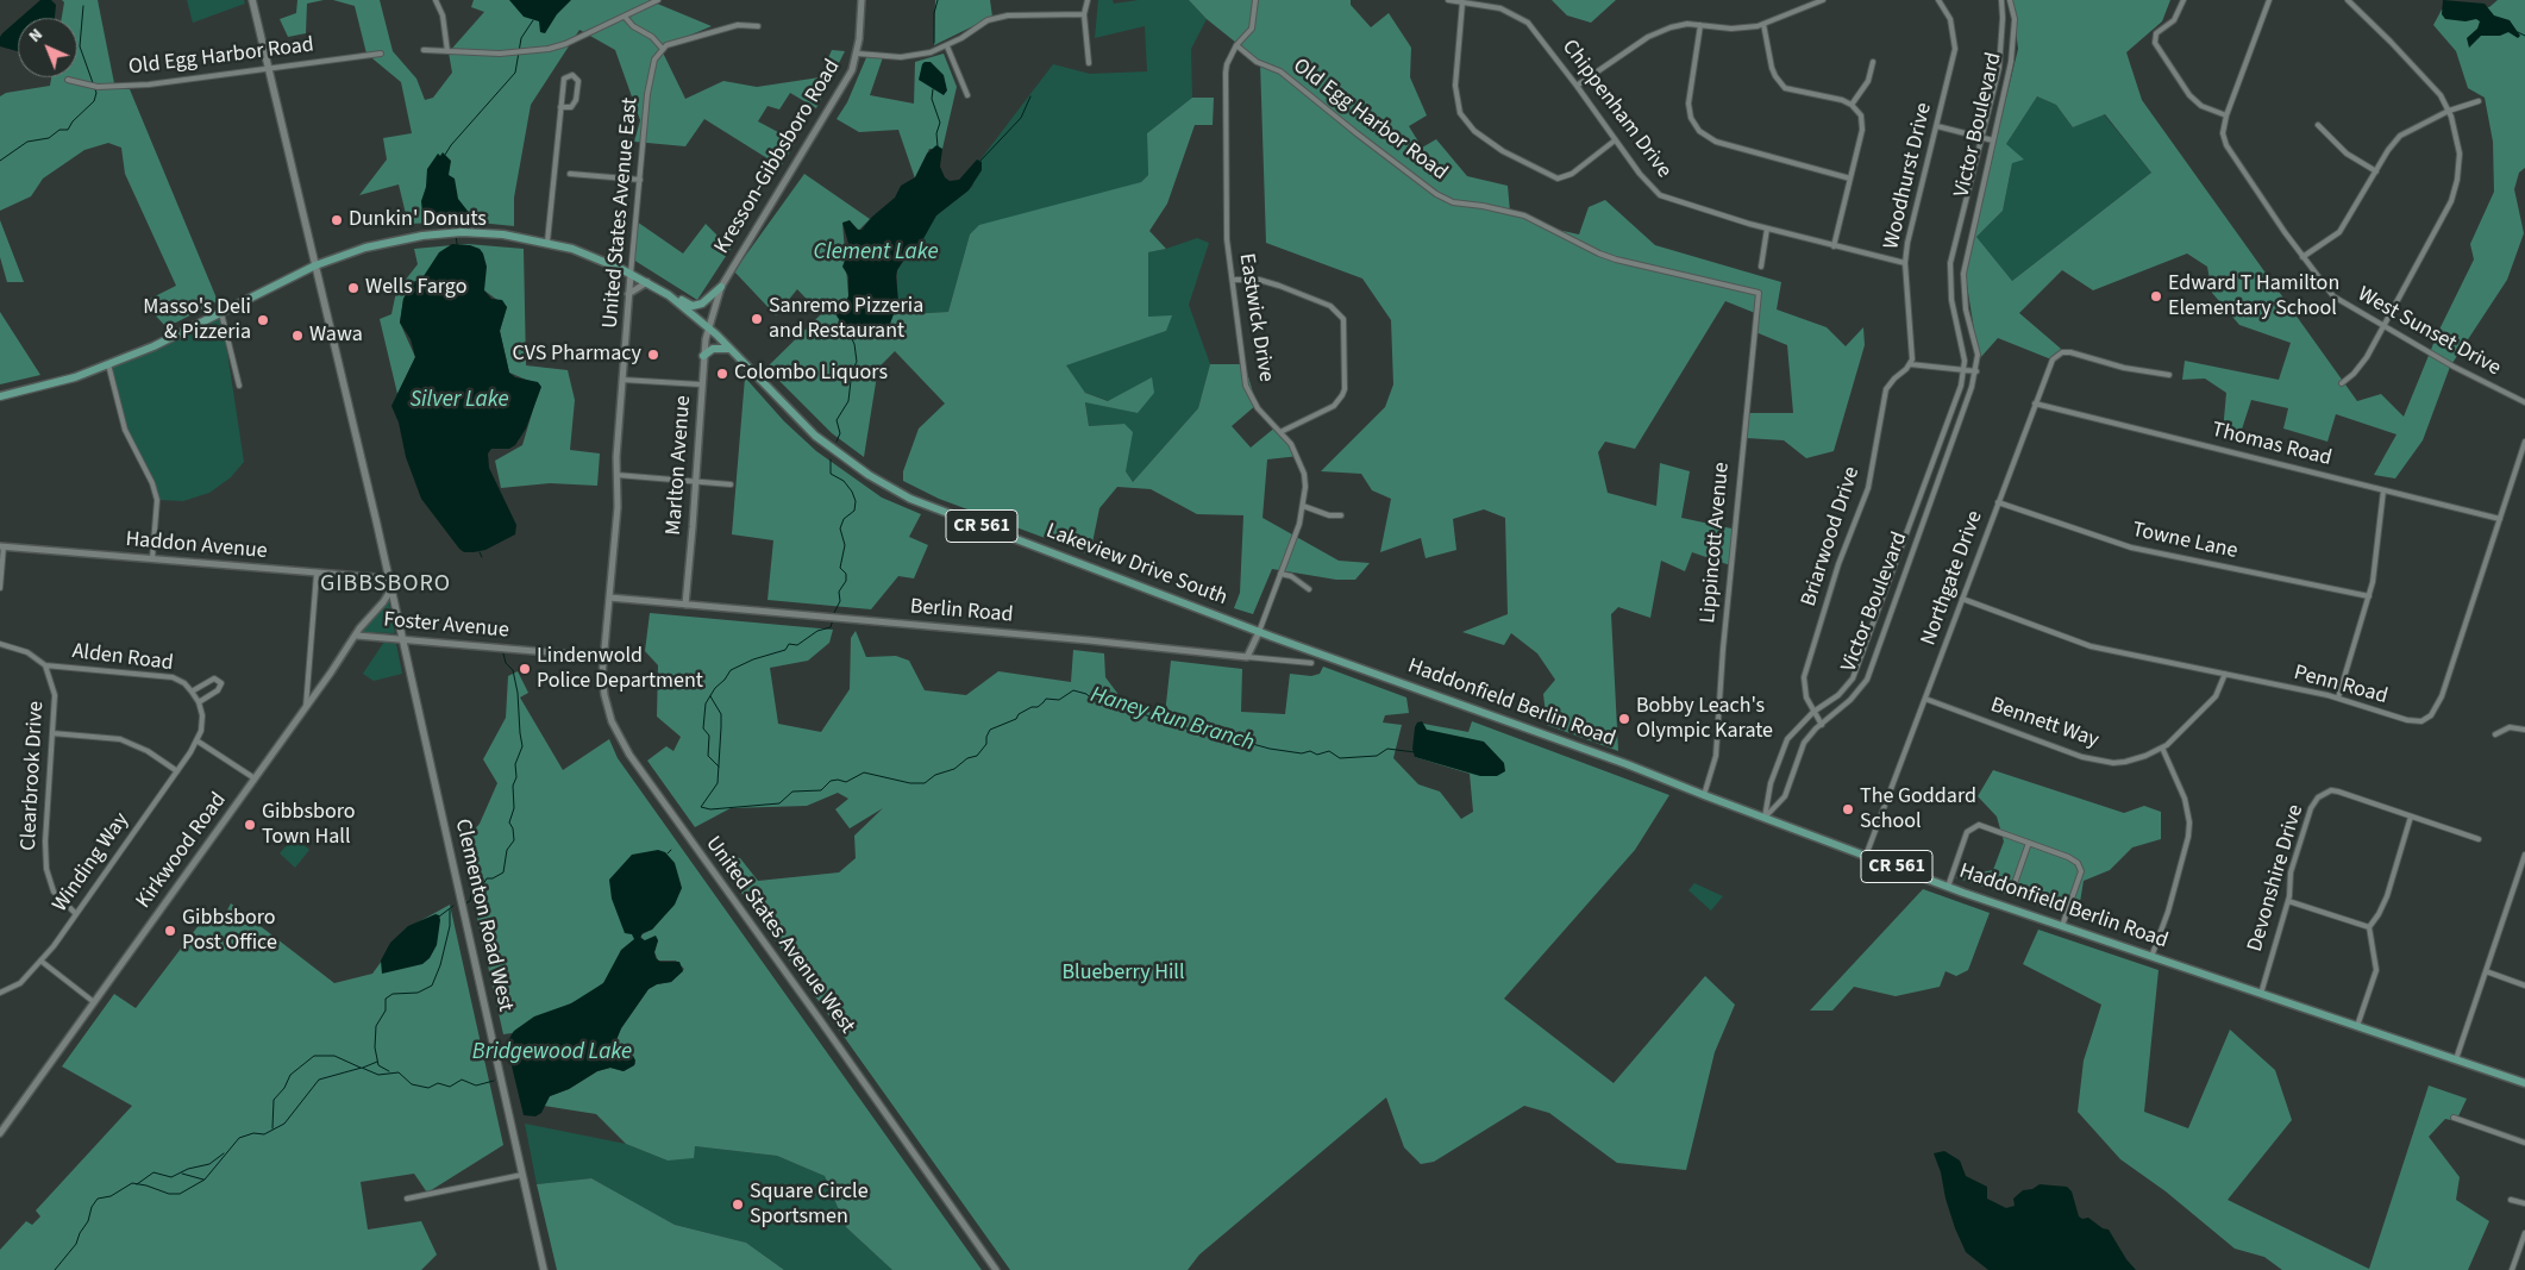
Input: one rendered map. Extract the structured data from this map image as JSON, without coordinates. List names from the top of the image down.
{
  "streets": {
    "main road": [
      "CR 561",
      "Lakeview Drive South",
      "Haddonfield Berlin Road",
      "Clementon Road West"
    ],
    "street": [
      "Old Egg Harbor Road",
      "Chippenham Drive",
      "Victor Boulevard",
      "Kresson-Gibbsboro Road",
      "Woodhurst Drive",
      "United States Avenue East",
      "Eastwick Drive",
      "West Sunset Drive",
      "Thomas Road",
      "Marlton Avenue",
      "Briarwood Drive",
      "Towne Lane",
      "Lippincott Avenue",
      "Haddon Avenue",
      "Northgate Drive",
      "Berlin Road",
      "Foster Avenue",
      "Alden Road",
      "Penn Road",
      "Bennett Way",
      "Clearbrook Drive",
      "Kirkwood Road",
      "Winding Way",
      "Devonshire Drive",
      "United States Avenue West"
    ]
  },
  "crossings": [
    ["Old Egg Harbor Road", "Eastwick Drive"],
    ["Old Egg Harbor Road", "Lippincott Avenue"],
    ["Old Egg Harbor Road", "Clementon Road West"],
    ["Chippenham Drive", "Woodhurst Drive"],
    ["Victor Boulevard", "Briarwood Drive"],
    ["Victor Boulevard", "Haddonfield Berlin Road"],
    ["Kresson-Gibbsboro Road", "Marlton Avenue"],
    ["Kresson-Gibbsboro Road", "Lakeview Drive South"],
    ["Woodhurst Drive", "Briarwood Drive"],
    ["United States Avenue East", "Lakeview Drive South"],
    ["United States Avenue East", "Berlin Road"],
    ["United States Avenue East", "United States Avenue West"],
    ["Eastwick Drive", "Lakeview Drive South"],
    ["Eastwick Drive", "Berlin Road"],
    ["Eastwick Drive", "Haddonfield Berlin Road"],
    ["Thomas Road", "Northgate Drive"],
    ["Thomas Road", "Penn Road"],
    ["Marlton Avenue", "Lakeview Drive South"],
    ["Marlton Avenue", "Berlin Road"],
    ["CR 561", "Lakeview Drive South"],
    ["CR 561", "Clementon Road West"],
    ["Towne Lane", "Northgate Drive"],
    ["Lippincott Avenue", "Haddonfield Berlin Road"],
    ["Haddon Avenue", "Clementon Road West"],
    ["Lakeview Drive South", "Haddonfield Berlin Road"],
    ["Lakeview Drive South", "Clementon Road West"],
    ["Northgate Drive", "Penn Road"],
    ["Northgate Drive", "Haddonfield Berlin Road"],
    ["Northgate Drive", "Bennett Way"],
    ["Berlin Road", "United States Avenue West"],
    ["Foster Avenue", "Kirkwood Road"],
    ["Foster Avenue", "Clementon Road West"],
    ["Foster Avenue", "United States Avenue West"],
    ["Alden Road", "Clearbrook Drive"],
    ["Alden Road", "Winding Way"],
    ["Penn Road", "Bennett Way"],
    ["Haddonfield Berlin Road", "Devonshire Drive"],
    ["Clearbrook Drive", "Winding Way"],
    ["Kirkwood Road", "Clementon Road West"]
  ],
  "districts": ["GIBBSBORO"],
  "water": [
    "Clement Lake",
    "Silver Lake",
    "Haney Run Branch",
    "Bridgewood Lake"
  ],
  "parks": ["Blueberry Hill"],
  "places": [
    "Dunkin' Donuts",
    "Wells Fargo",
    "Edward T Hamilton Elementary School",
    "Sanremo Pizzeria and Restaurant",
    "Masso's Deli & Pizzeria",
    "Wawa",
    "CVS Pharmacy",
    "Colombo Liquors",
    "Lindenwold Police Department",
    "Bobby Leach's Olympic Karate",
    "The Goddard School",
    "Gibbsboro Town Hall",
    "Gibbsboro Post Office",
    "Square Circle Sportsmen"
  ],
  "north": "top left"
}
